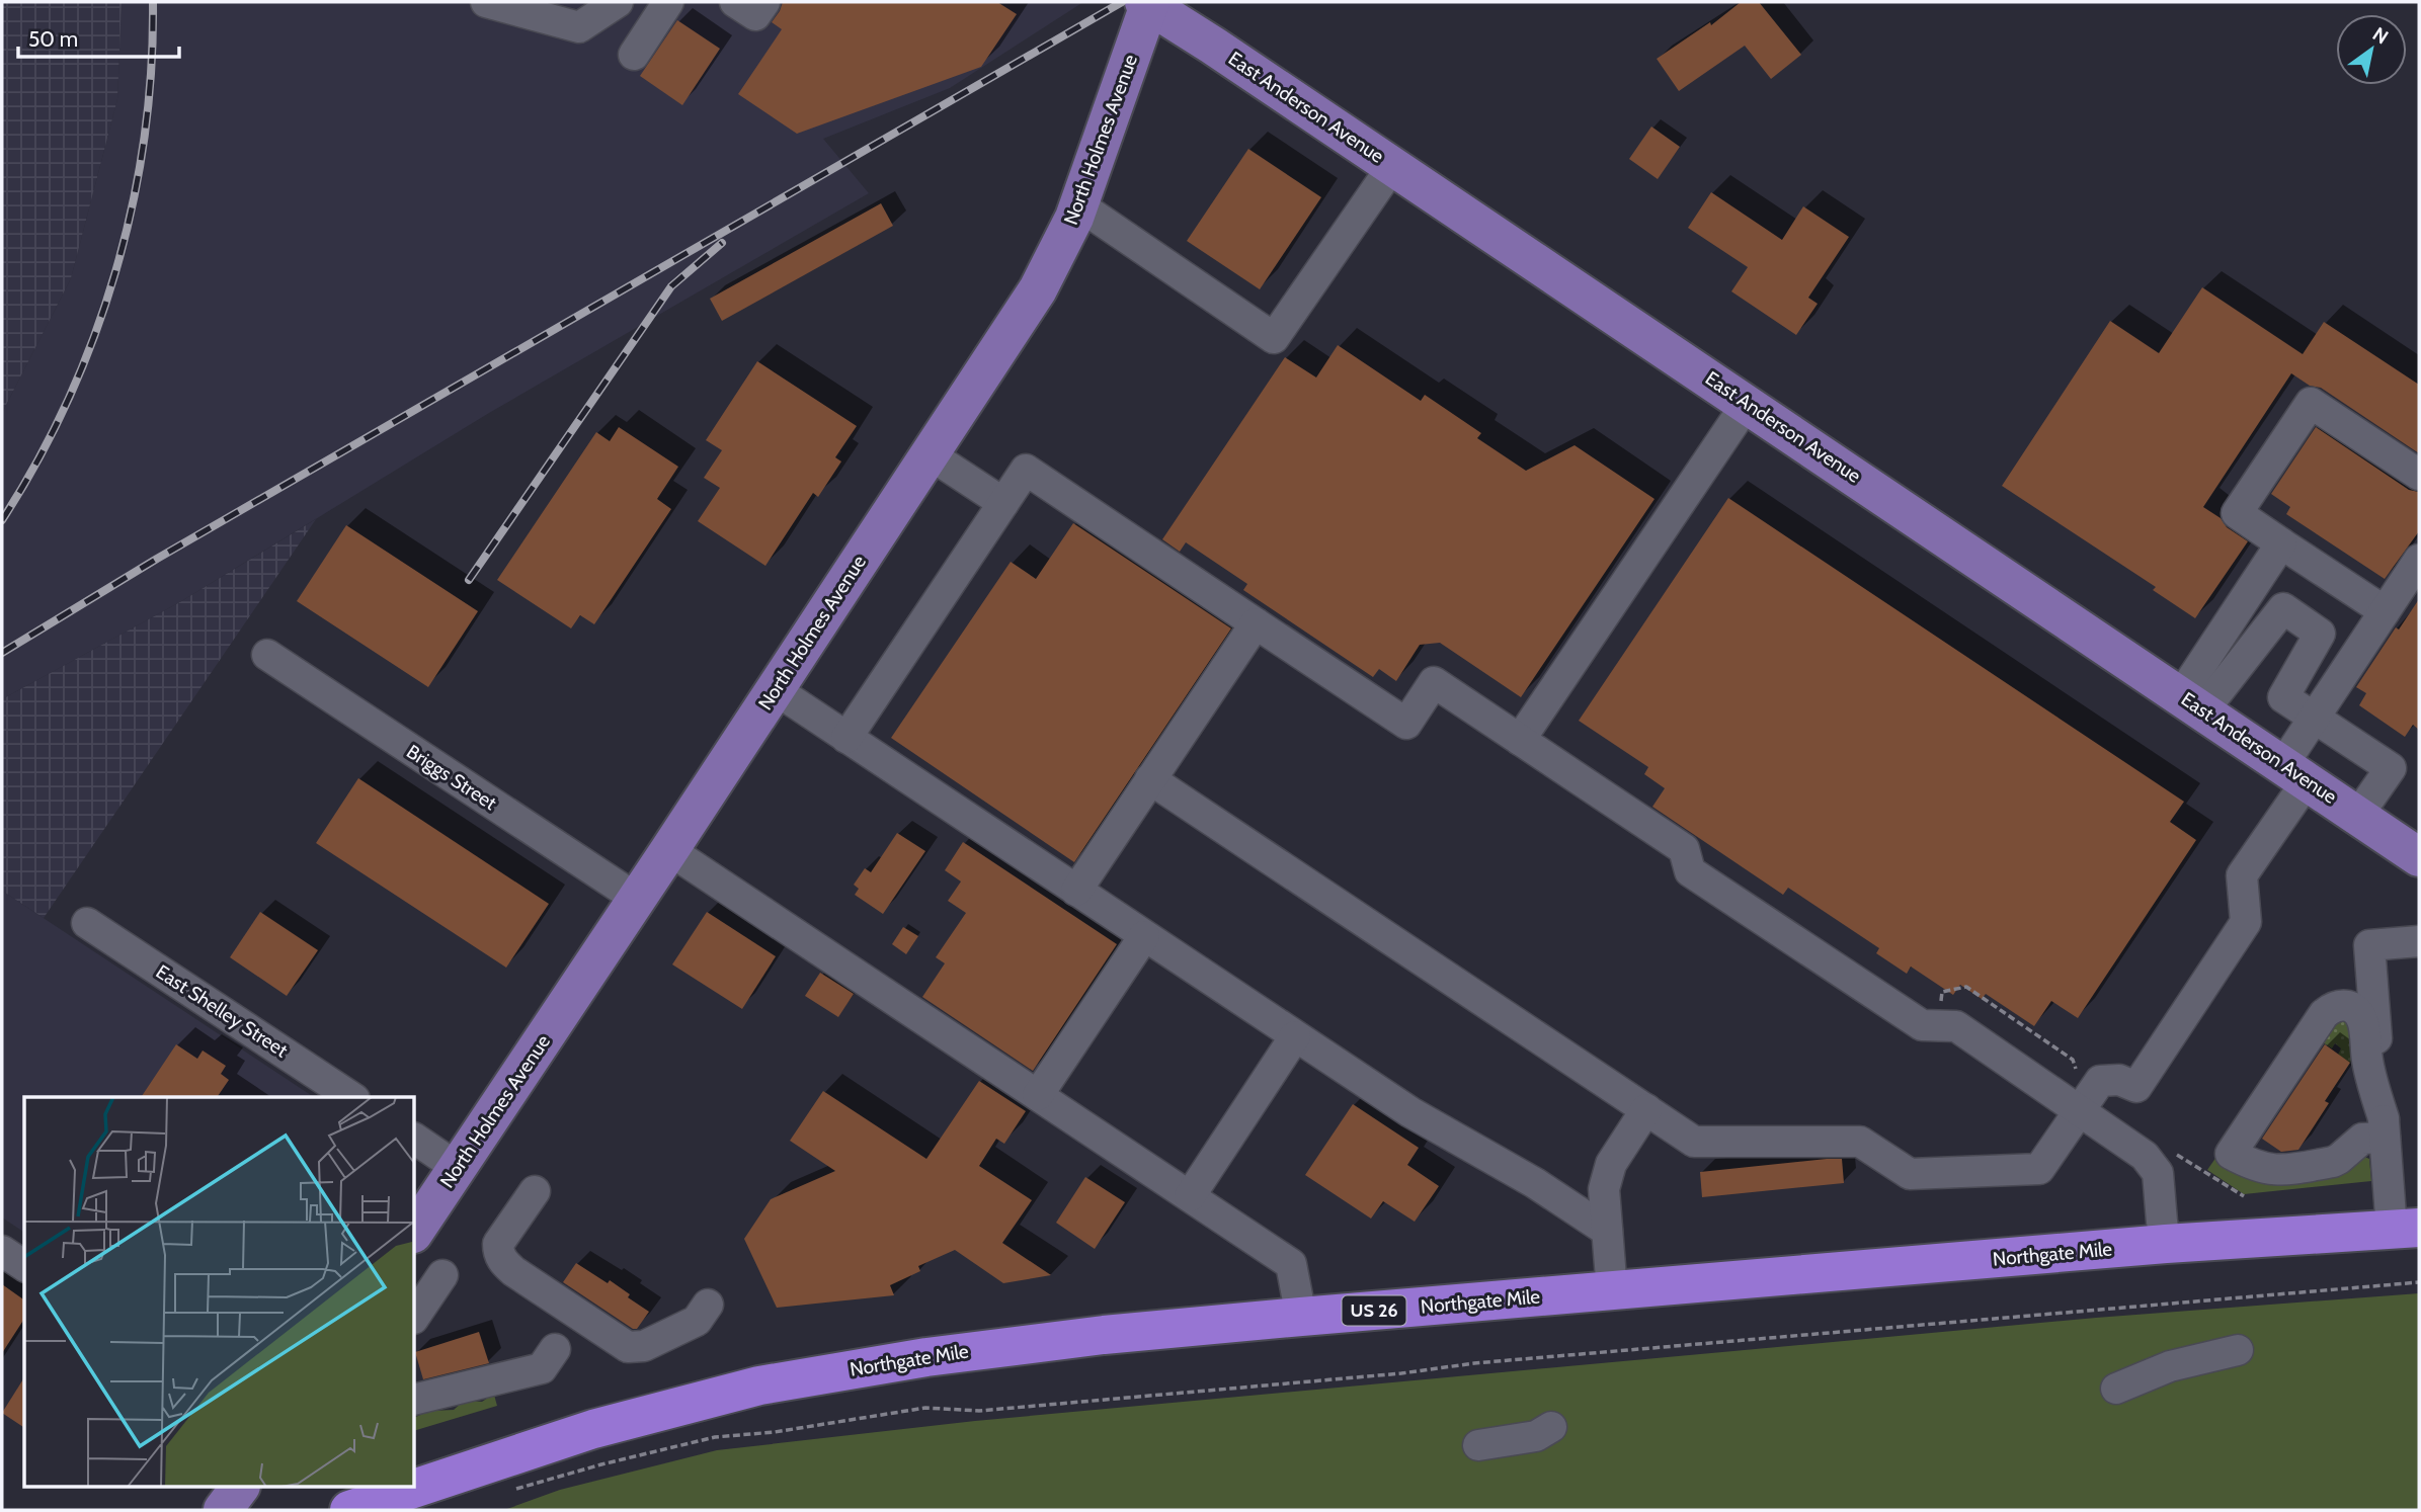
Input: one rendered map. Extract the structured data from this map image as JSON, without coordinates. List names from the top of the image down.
{
  "streets": {
    "highway": ["Northgate Mile", "US 26"],
    "main road": ["East Anderson Avenue", "North Holmes Avenue"],
    "street": ["Briggs Street", "East Shelley Street"]
  },
  "crossings": [
    ["East Anderson Avenue", "North Holmes Avenue"],
    ["North Holmes Avenue", "Briggs Street"]
  ],
  "scale_bar": "50 m",
  "north": "top right"
}
